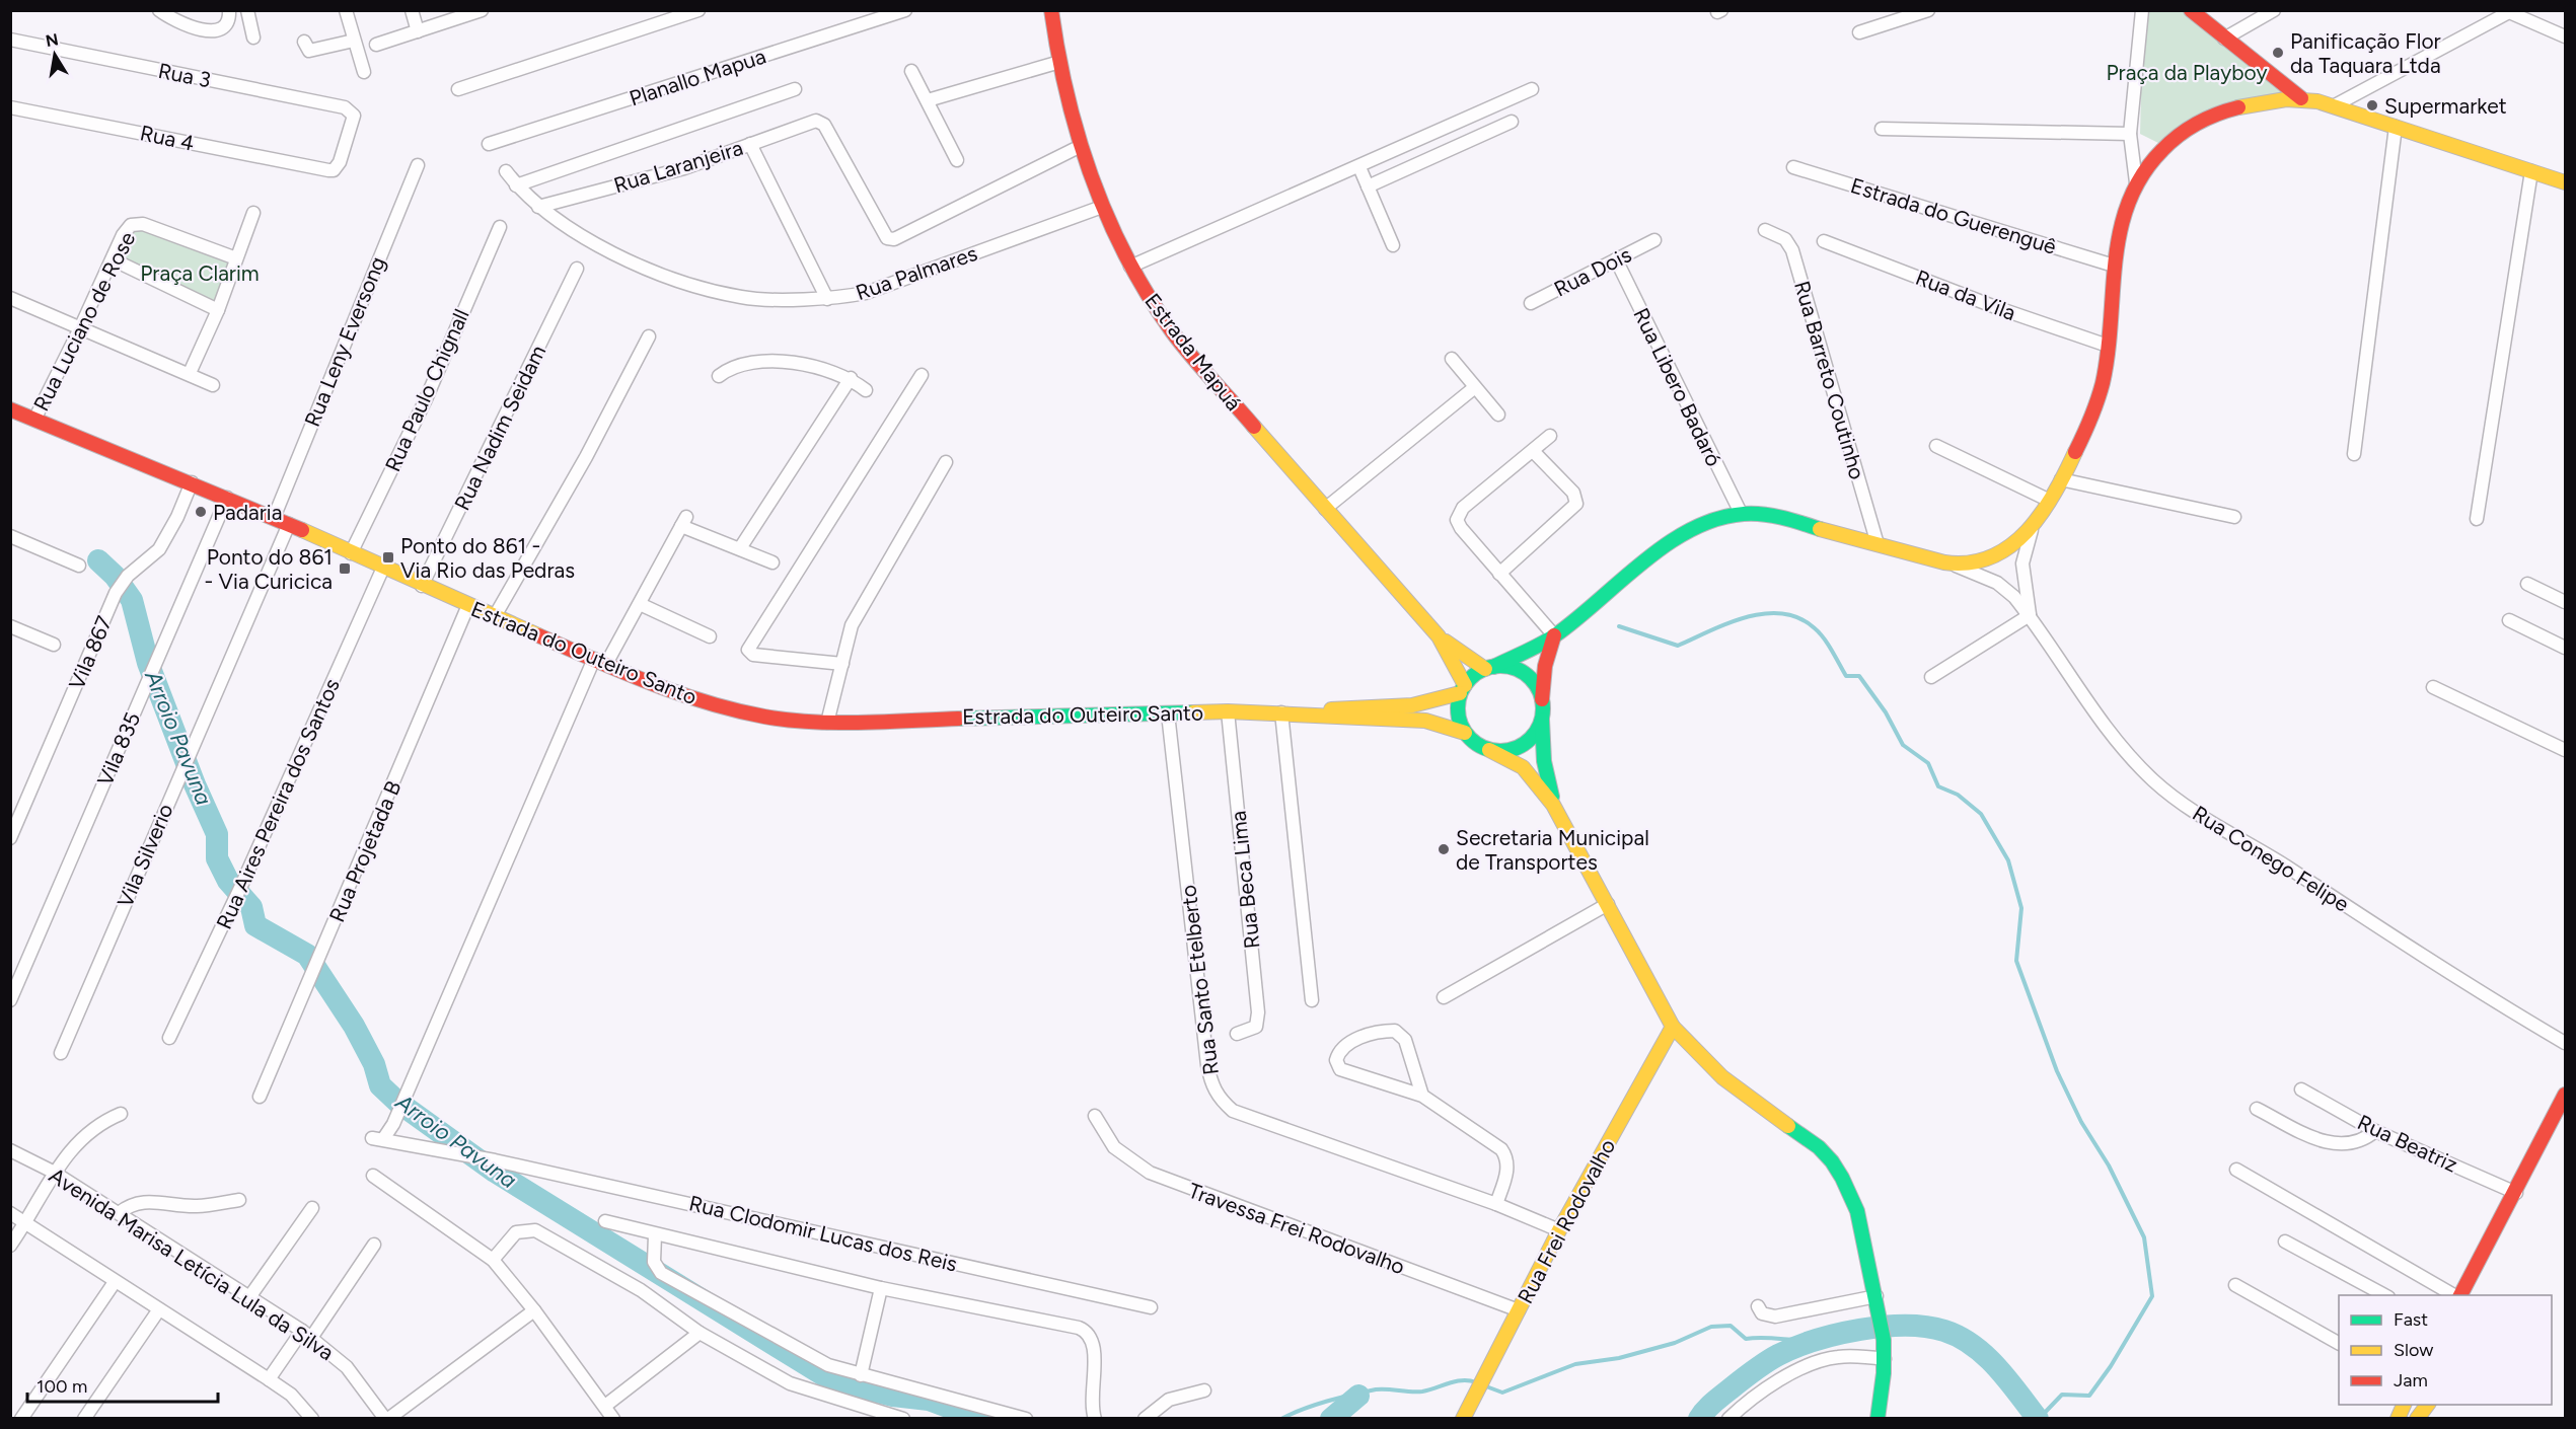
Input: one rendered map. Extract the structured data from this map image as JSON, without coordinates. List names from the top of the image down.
{
  "streets": {
    "main road": ["Estrada Mapuá", "Estrada do Outeiro Santo", "Rua Frei Rodovalho"],
    "street": [
      "Rua 3",
      "Planallo Mapua",
      "Rua 4",
      "Rua Laranjeira",
      "Estrada do Guerenguê",
      "Rua Dois",
      "Rua Palmares",
      "Rua da Vila",
      "Rua Luciano de Rose",
      "Rua Leny Eversong",
      "Rua Barreto Coutinho",
      "Rua Libero Badaró",
      "Rua Paulo Chignall",
      "Rua Nadim Seidam",
      "Vila 867",
      "Vila 835",
      "Rua Aires Pereira dos Santos",
      "Rua Projetada B",
      "Vila Silverio",
      "Rua Conego Felipe",
      "Rua Beca Lima",
      "Rua Santo Etelberto",
      "Rua Beatriz",
      "Travessa Frei Rodovalho",
      "Rua Clodomir Lucas dos Reis",
      "Avenida Marisa Letícia Lula da Silva"
    ]
  },
  "crossings": [
    ["Rua 3", "Rua 4"],
    ["Rua Laranjeira", "Rua Palmares"],
    ["Rua Laranjeira", "Estrada Mapuá"],
    ["Rua Dois", "Rua Libero Badaró"],
    ["Rua Palmares", "Estrada Mapuá"],
    ["Rua Luciano de Rose", "Estrada do Outeiro Santo"],
    ["Rua Leny Eversong", "Estrada do Outeiro Santo"],
    ["Estrada Mapuá", "Estrada do Outeiro Santo"],
    ["Rua Paulo Chignall", "Estrada do Outeiro Santo"],
    ["Rua Nadim Seidam", "Estrada do Outeiro Santo"],
    ["Vila 867", "Estrada do Outeiro Santo"],
    ["Estrada do Outeiro Santo", "Vila 835"],
    ["Estrada do Outeiro Santo", "Rua Aires Pereira dos Santos"],
    ["Estrada do Outeiro Santo", "Rua Projetada B"],
    ["Estrada do Outeiro Santo", "Vila Silverio"],
    ["Estrada do Outeiro Santo", "Rua Beca Lima"],
    ["Estrada do Outeiro Santo", "Rua Santo Etelberto"],
    ["Estrada do Outeiro Santo", "Rua Clodomir Lucas dos Reis"],
    ["Rua Santo Etelberto", "Rua Frei Rodovalho"],
    ["Rua Frei Rodovalho", "Travessa Frei Rodovalho"]
  ],
  "water": ["Arroio Pavuna"],
  "parks": ["Praça da Playboy", "Praça Clarim"],
  "places": {
    "other": [
      "Panificação Flor da Taquara Ltda",
      "Supermarket",
      "Padaria",
      "Secretaria Municipal de Transportes"
    ],
    "transit": ["Ponto do 861 - Via Rio das Pedras", "Ponto do 861 - Via Curicica"]
  },
  "legend": ["Fast", "Slow", "Jam"],
  "scale_bar": "100 m",
  "north": "top"
}
